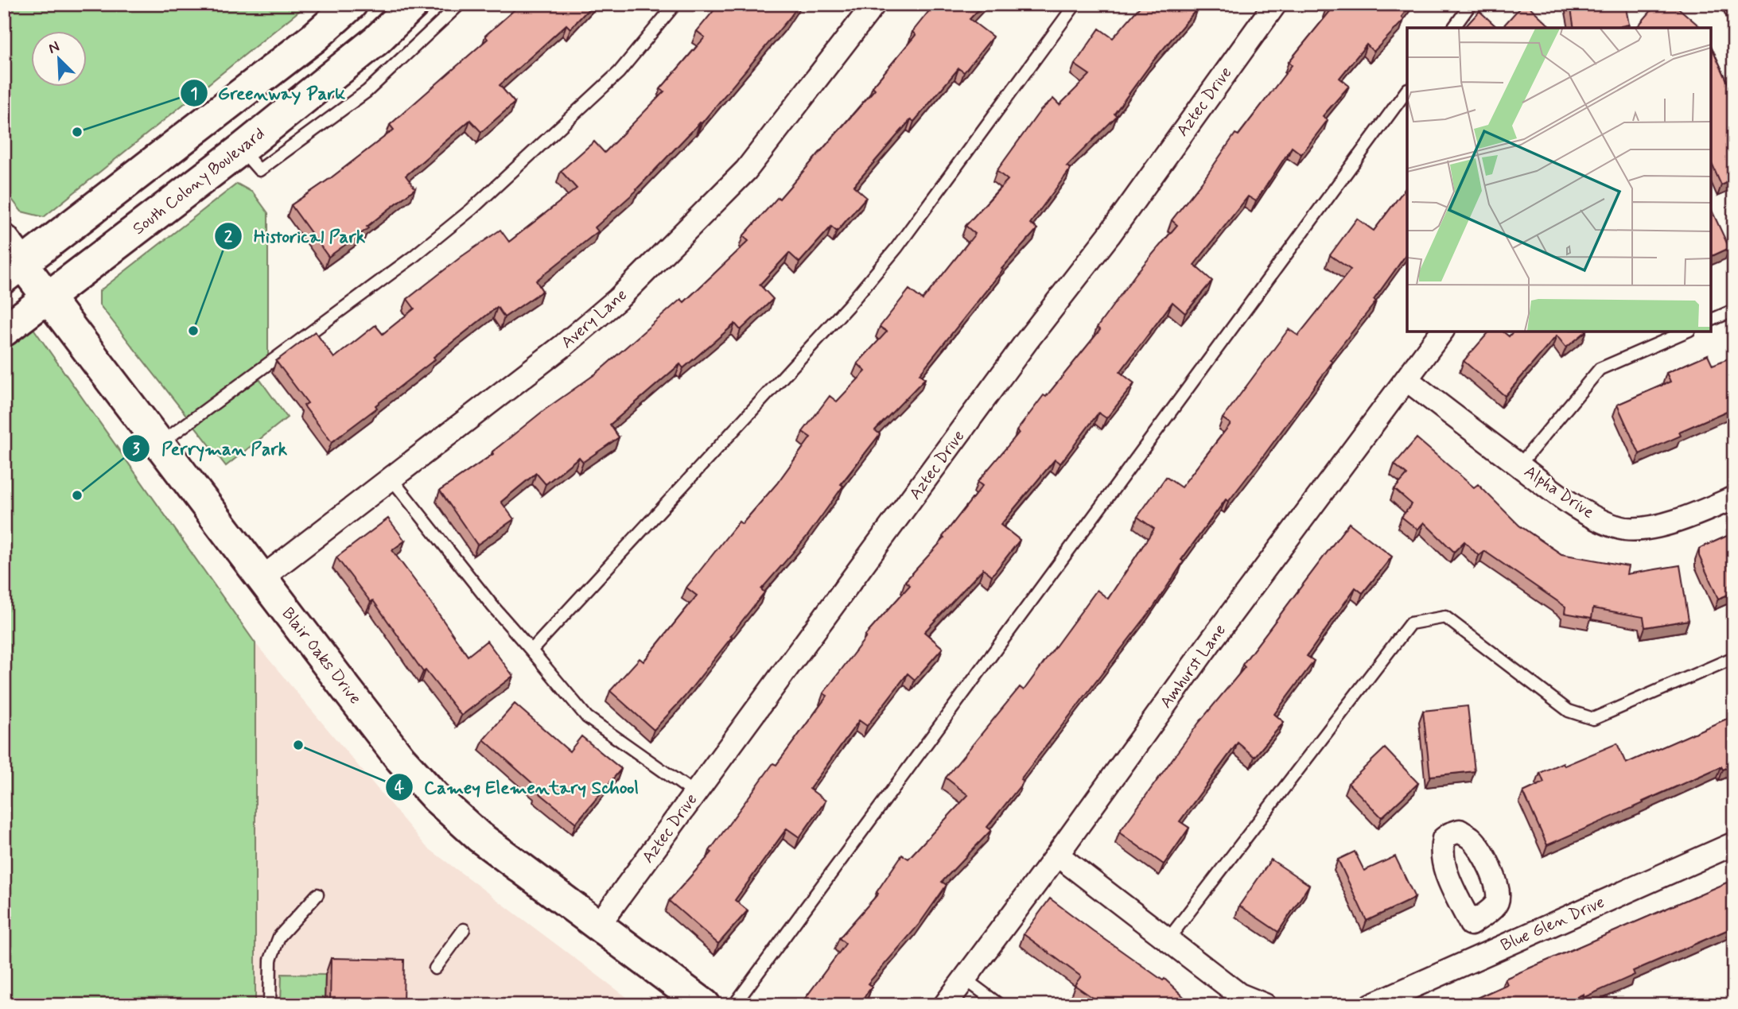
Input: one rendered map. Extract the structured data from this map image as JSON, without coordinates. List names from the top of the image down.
{
  "streets": {
    "street": [
      "Aztec Drive",
      "South Colony Boulevard",
      "Avery Lane",
      "Alpha Drive",
      "Blair Oaks Drive",
      "Amhurst Lane",
      "Blue Glen Drive"
    ]
  },
  "crossings": [
    ["Aztec Drive", "Blair Oaks Drive"],
    ["South Colony Boulevard", "Blair Oaks Drive"],
    ["Avery Lane", "Blair Oaks Drive"],
    ["Alpha Drive", "Amhurst Lane"]
  ],
  "places": [
    "Greenway Park",
    "Historical Park",
    "Perryman Park",
    "Camey Elementary School"
  ],
  "north": "top left"
}
